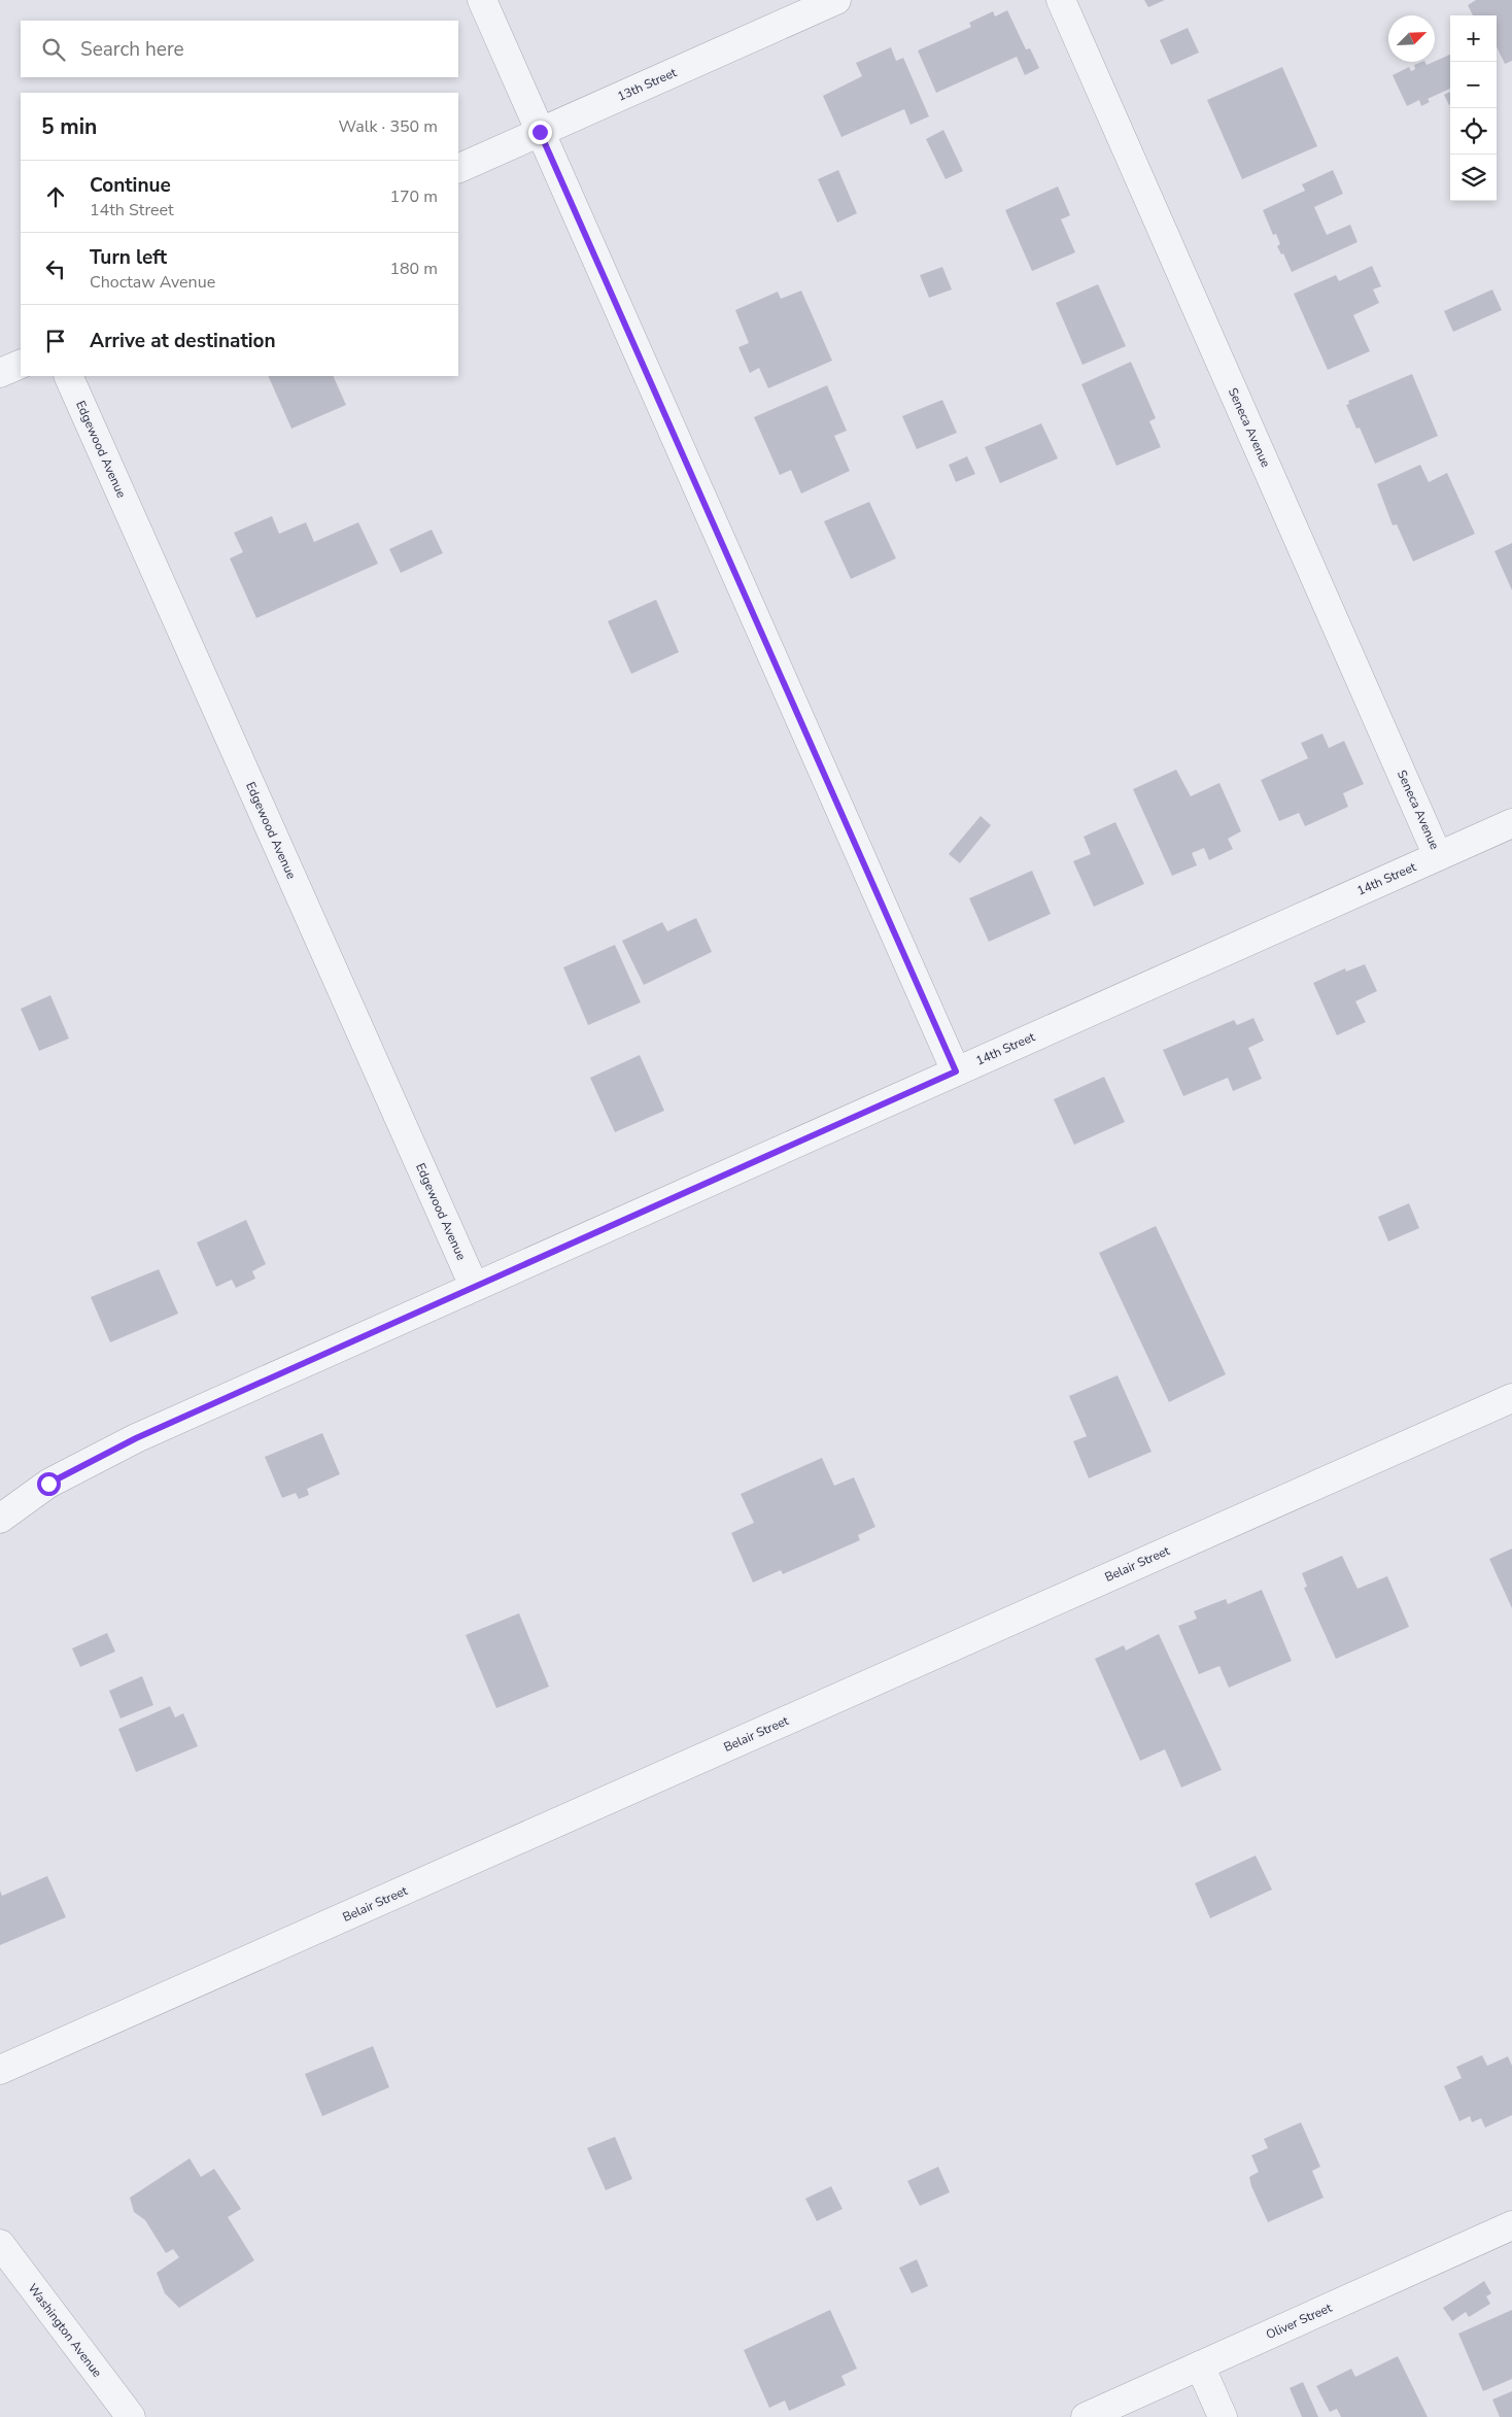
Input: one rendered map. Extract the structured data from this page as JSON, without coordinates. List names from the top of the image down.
{
  "streets": {
    "street": [
      "13th Street",
      "Seneca Avenue",
      "Edgewood Avenue",
      "14th Street",
      "Belair Street",
      "Oliver Street",
      "Washington Avenue"
    ]
  },
  "crossings": [
    ["Seneca Avenue", "14th Street"],
    ["Edgewood Avenue", "14th Street"]
  ],
  "north": "top right",
  "page": {
    "map_buttons": ["+", "−"],
    "search": "Search here",
    "heading": ["5 min", "Walk · 350 m"],
    "list": [
      ["Continue", "14th Street", "170 m"],
      ["Turn left", "Choctaw Avenue", "180 m"],
      "Arrive at destination"
    ]
  }
}
